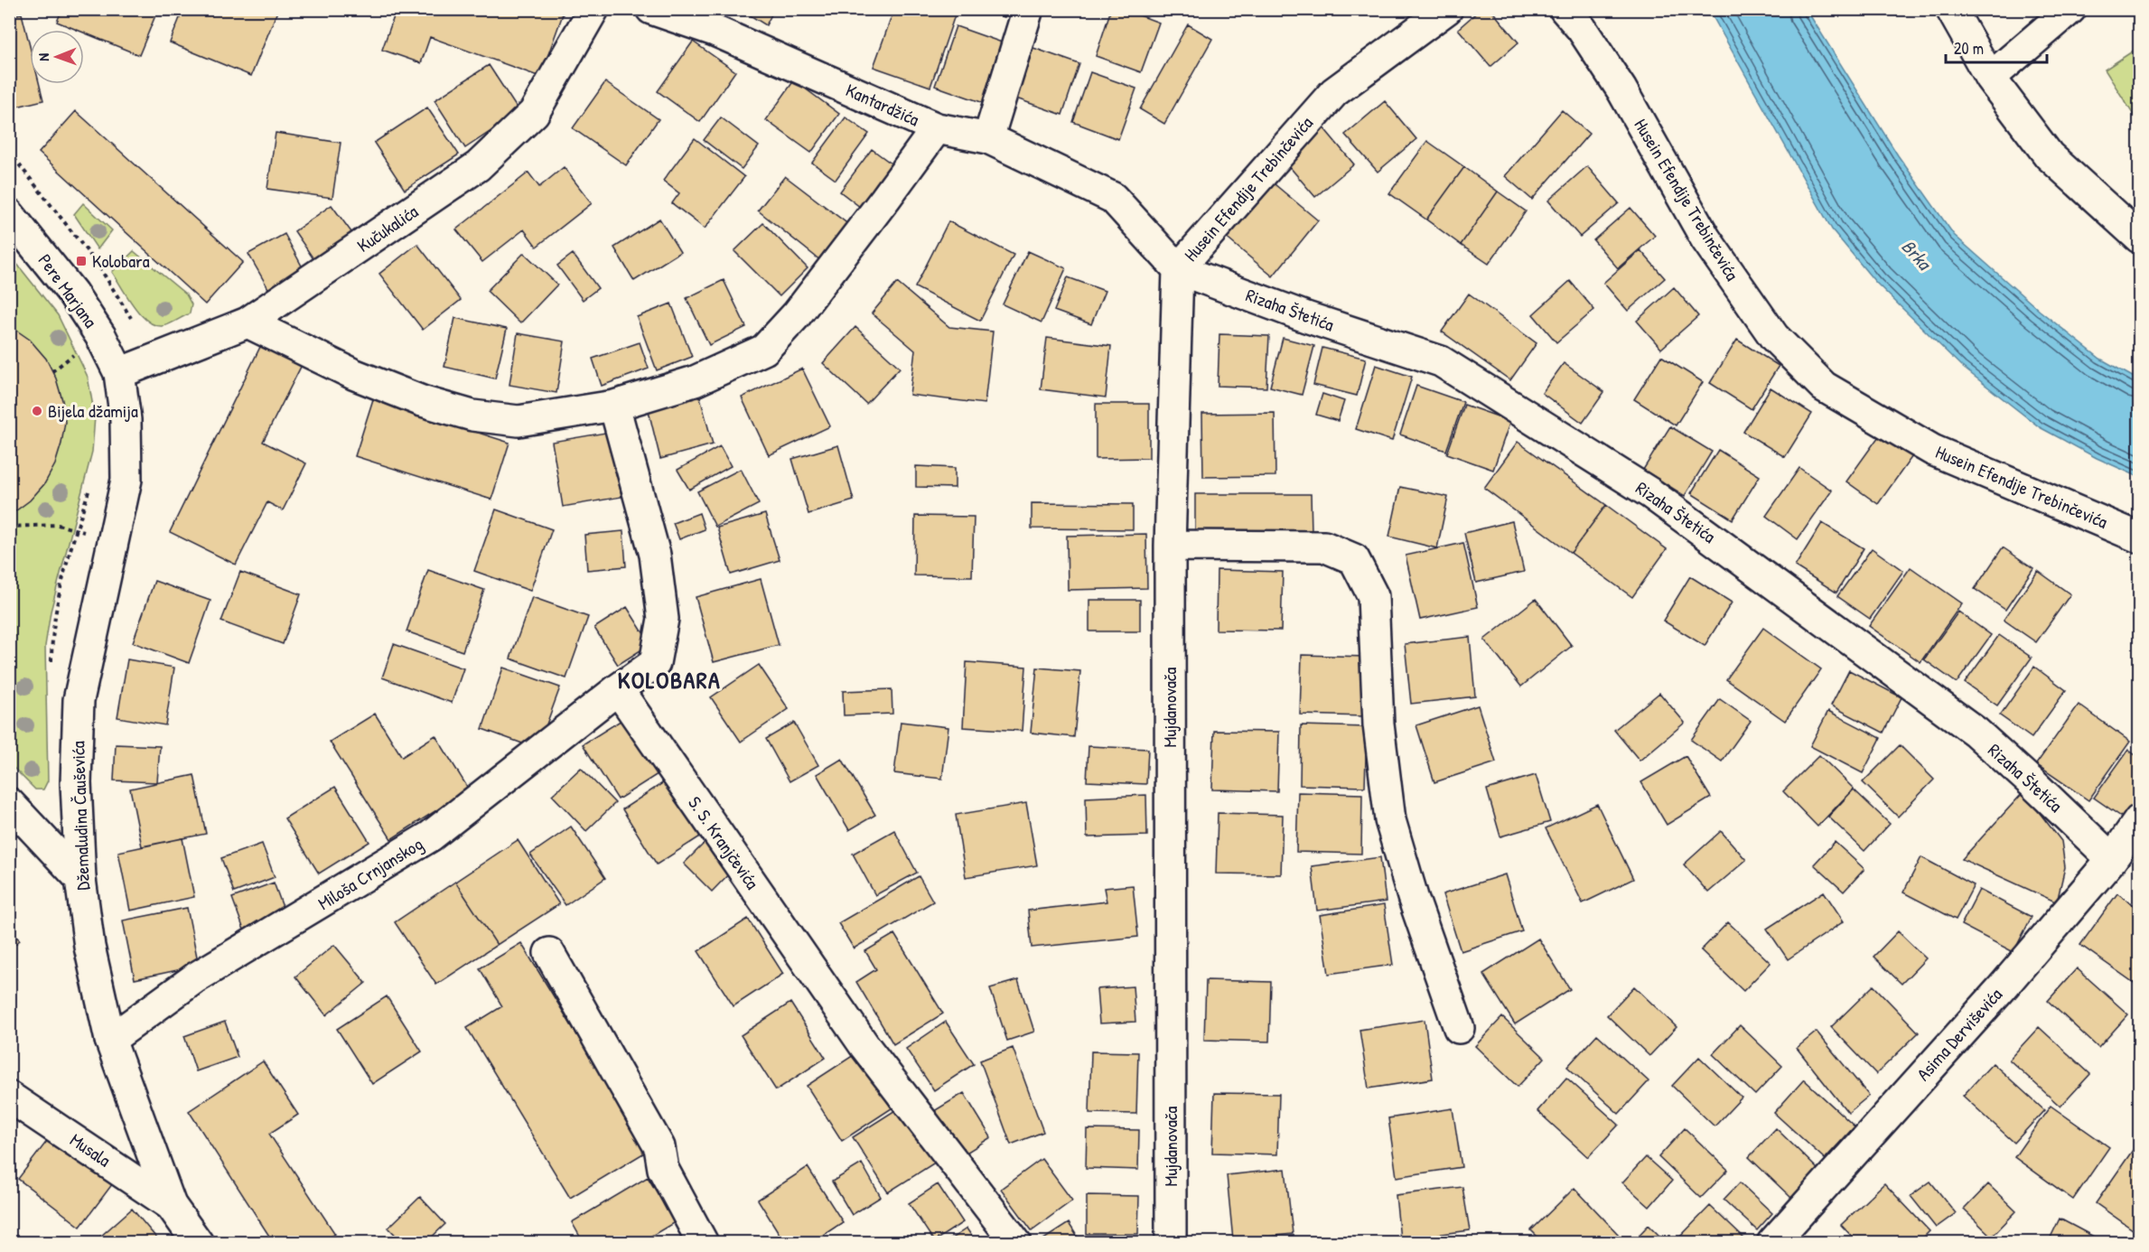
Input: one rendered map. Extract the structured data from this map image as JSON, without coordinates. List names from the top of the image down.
{
  "streets": {
    "street": [
      "Kantardžića",
      "Husein Efendije Trebinčevića",
      "Kučukalića",
      "Pere Marjana",
      "Rizaha Štetića",
      "Mujdanovača",
      "Džemaludina Čauševića",
      "S. S. Kranjčevića",
      "Miloša Crnjanskog",
      "Asima Derviševića",
      "Musala"
    ]
  },
  "crossings": [
    ["Kantardžića", "Husein Efendije Trebinčevića"],
    ["Kantardžića", "Rizaha Štetića"],
    ["Kantardžića", "Mujdanovača"],
    ["Husein Efendije Trebinčevića", "Rizaha Štetića"],
    ["Husein Efendije Trebinčevića", "Mujdanovača"],
    ["Kučukalića", "Pere Marjana"],
    ["Kučukalića", "Džemaludina Čauševića"],
    ["Pere Marjana", "Džemaludina Čauševića"],
    ["Rizaha Štetića", "Mujdanovača"],
    ["Rizaha Štetića", "Asima Derviševića"],
    ["Džemaludina Čauševića", "Miloša Crnjanskog"],
    ["Džemaludina Čauševića", "Musala"],
    ["S. S. Kranjčevića", "Miloša Crnjanskog"]
  ],
  "districts": ["KOLOBARA"],
  "water": ["Brka"],
  "places": {
    "transit": ["Kolobara"],
    "other": ["Bijela džamija"]
  },
  "scale_bar": "20 m",
  "north": "left"
}
